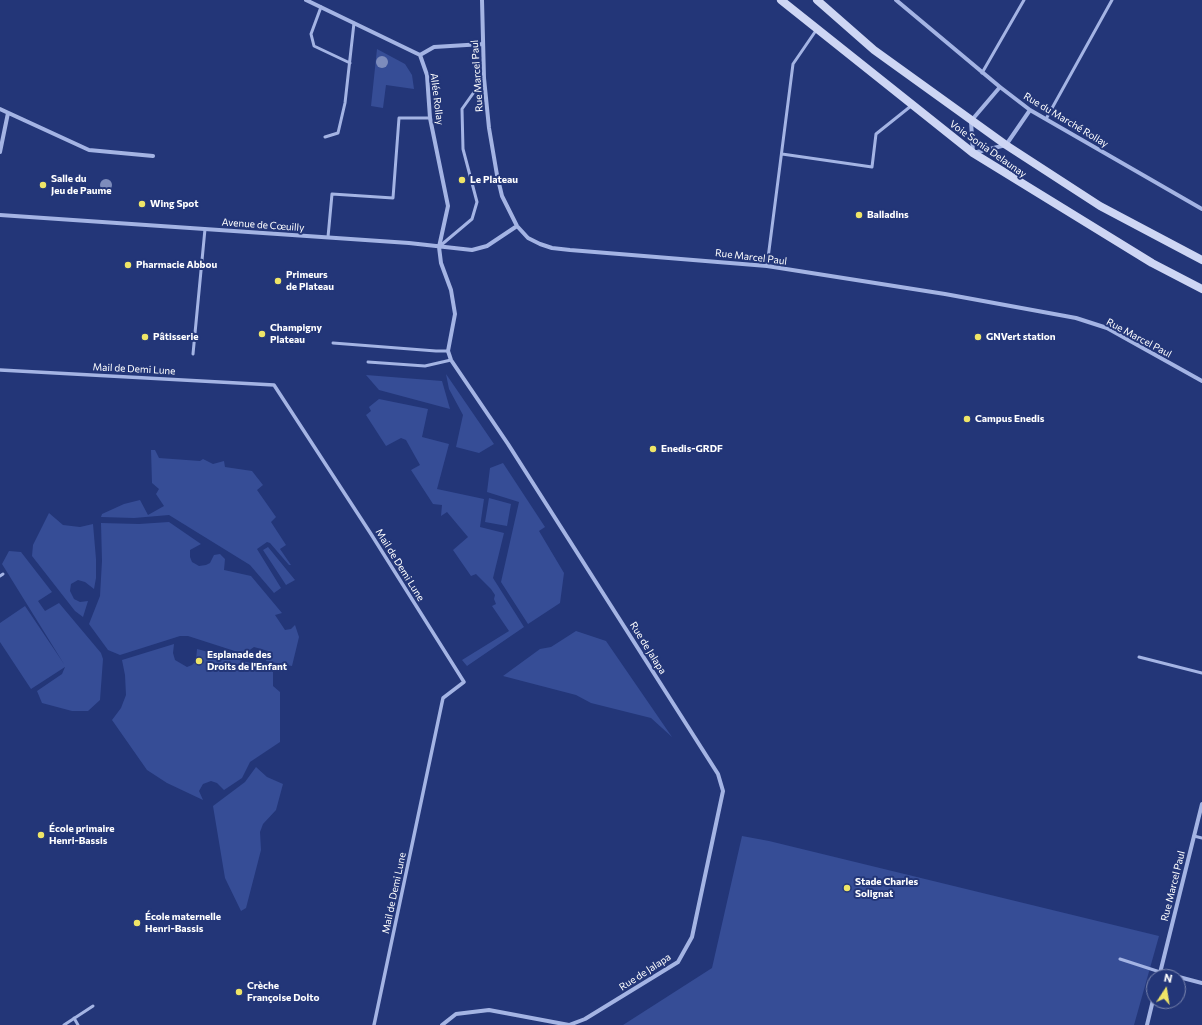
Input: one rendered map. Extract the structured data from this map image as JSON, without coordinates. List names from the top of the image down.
{
  "streets": {
    "main road": ["Voie Sonia Delaunay"],
    "street": [
      "Rue Marcel Paul",
      "Allée Rollay",
      "Rue du Marché Rollay",
      "Avenue de Cœuilly",
      "Mail de Demi Lune",
      "Rue de Jalapa"
    ]
  },
  "crossings": [
    ["Rue Marcel Paul", "Avenue de Cœuilly"],
    ["Allée Rollay", "Avenue de Cœuilly"],
    ["Allée Rollay", "Rue de Jalapa"],
    ["Avenue de Cœuilly", "Rue de Jalapa"]
  ],
  "places": [
    "Le Plateau",
    "Salle du Jeu de Paume",
    "Wing Spot",
    "Balladins",
    "Pharmacie Abbou",
    "Primeurs de Plateau",
    "Champigny Plateau",
    "Pâtisserie",
    "GNVert station",
    "Campus Enedis",
    "Enedis-GRDF",
    "Esplanade des Droits de l'Enfant",
    "École primaire Henri-Bassis",
    "Stade Charles Solignat",
    "École maternelle Henri-Bassis",
    "Crèche Françoise Dolto"
  ],
  "north": "top"
}
